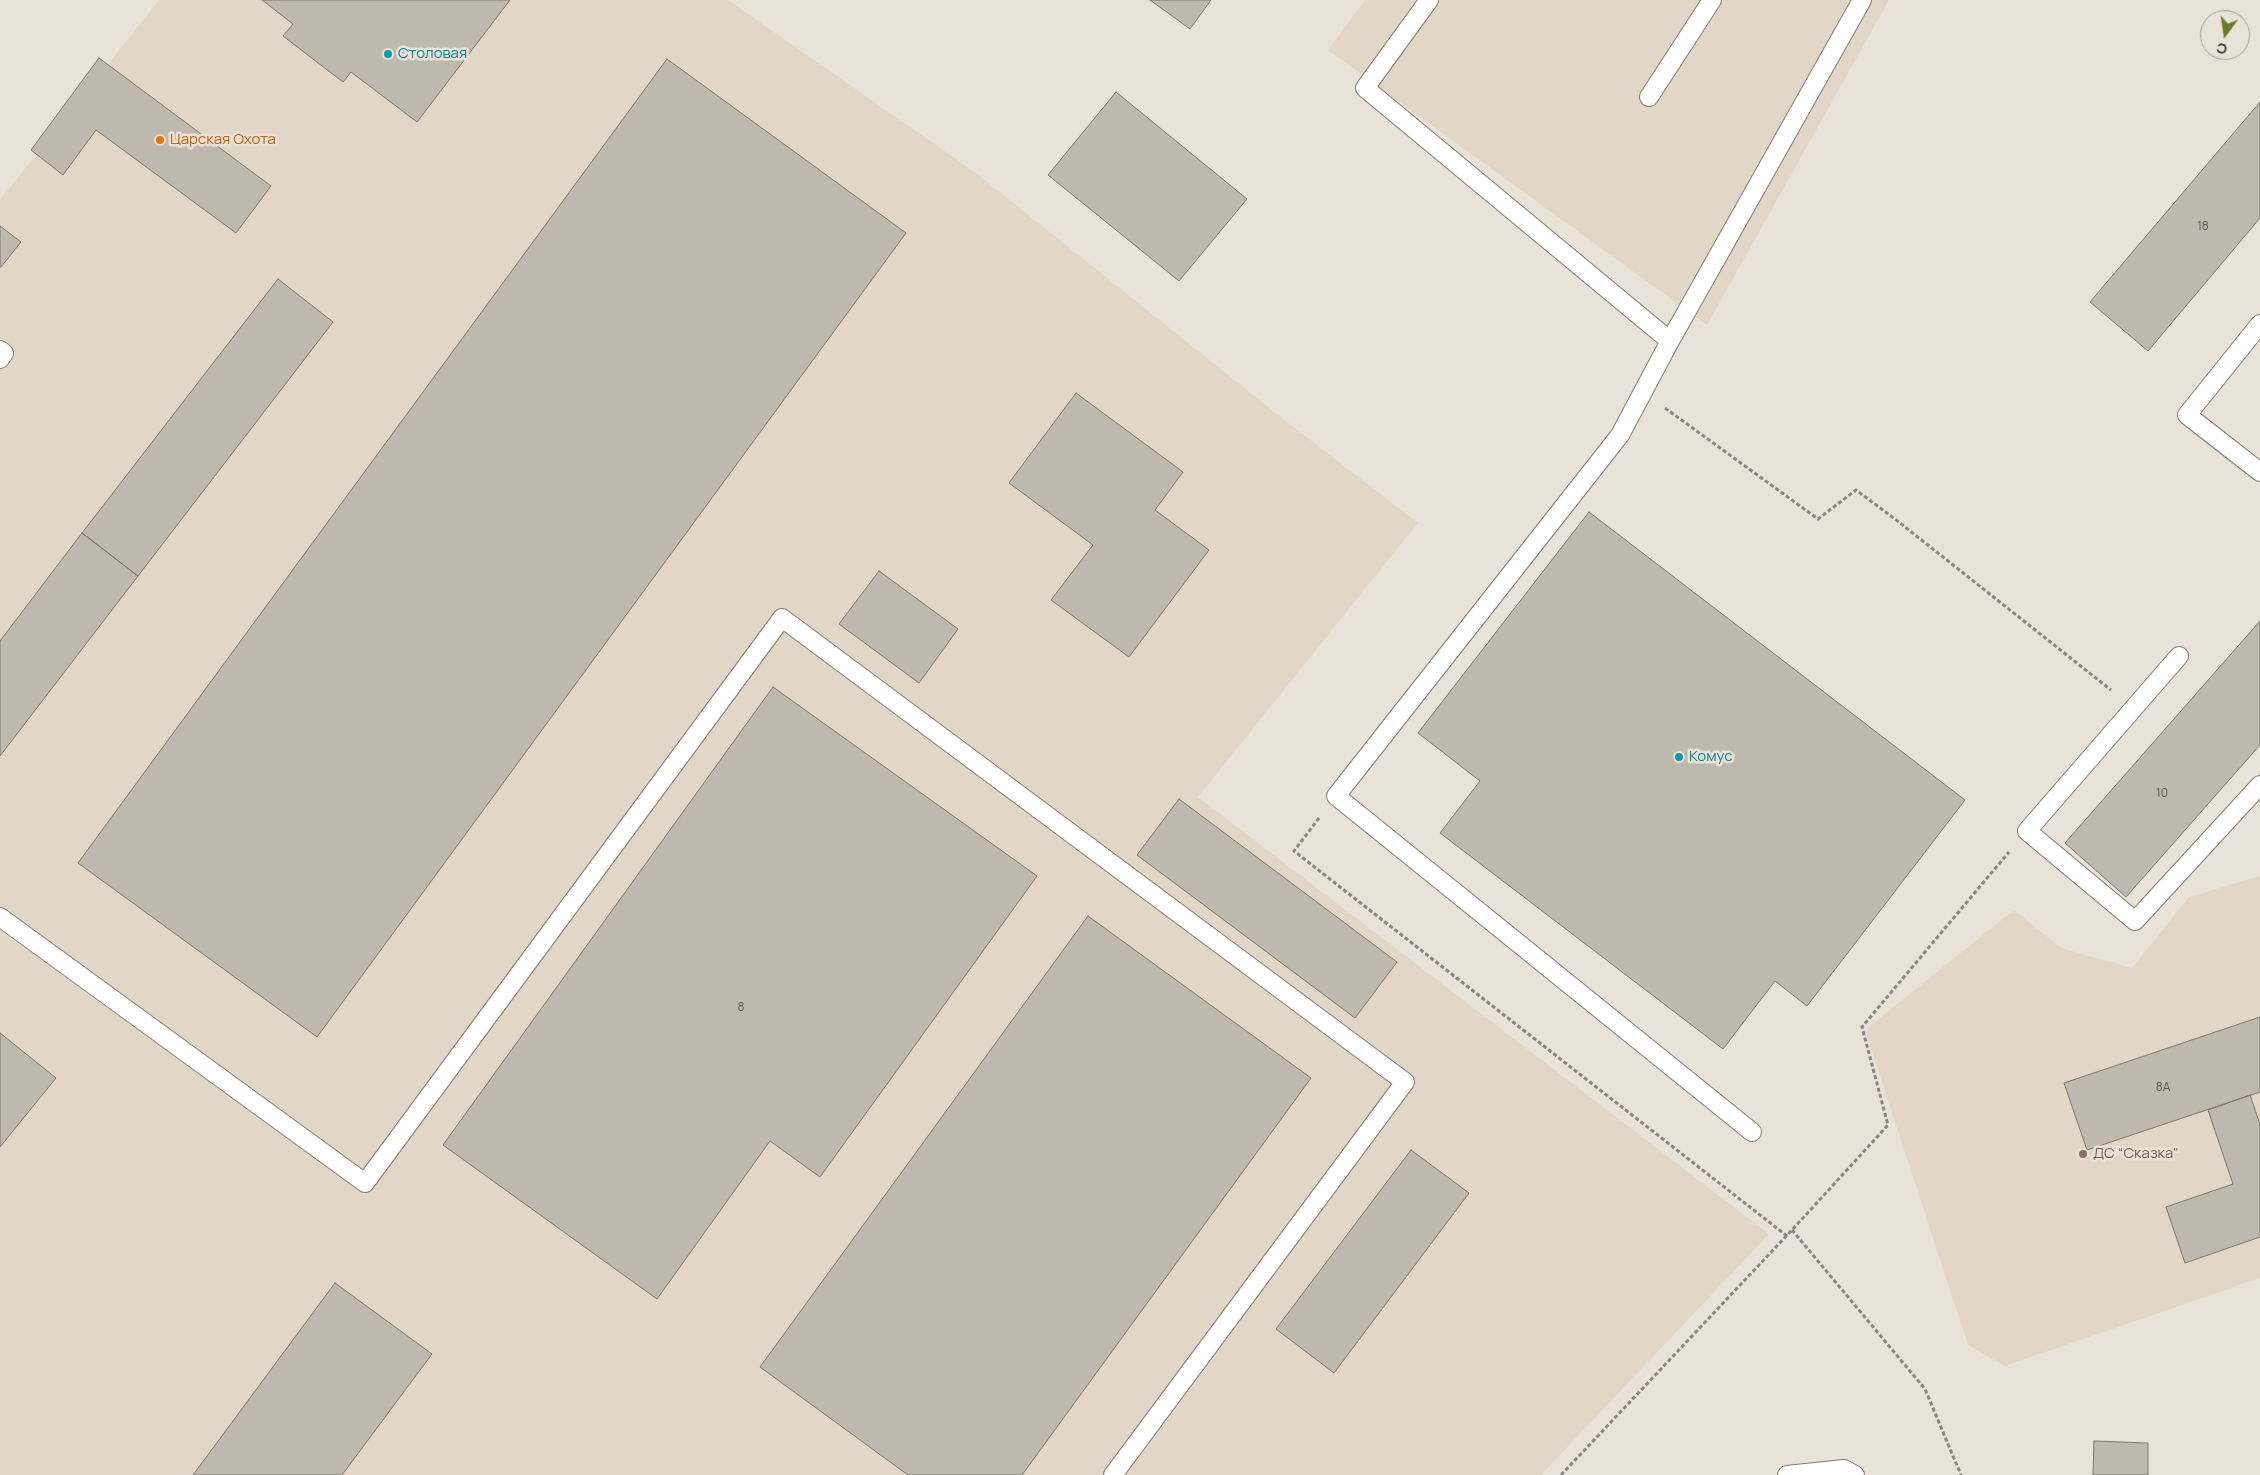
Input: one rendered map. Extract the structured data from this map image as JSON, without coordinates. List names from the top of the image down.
{
  "places": [
    "Столовая",
    "Царская Охота",
    "Комус",
    "ДС “Сказка\""
  ],
  "house_numbers": [
    "18",
    "10",
    "8",
    "8А"
  ],
  "north": "bottom"
}
